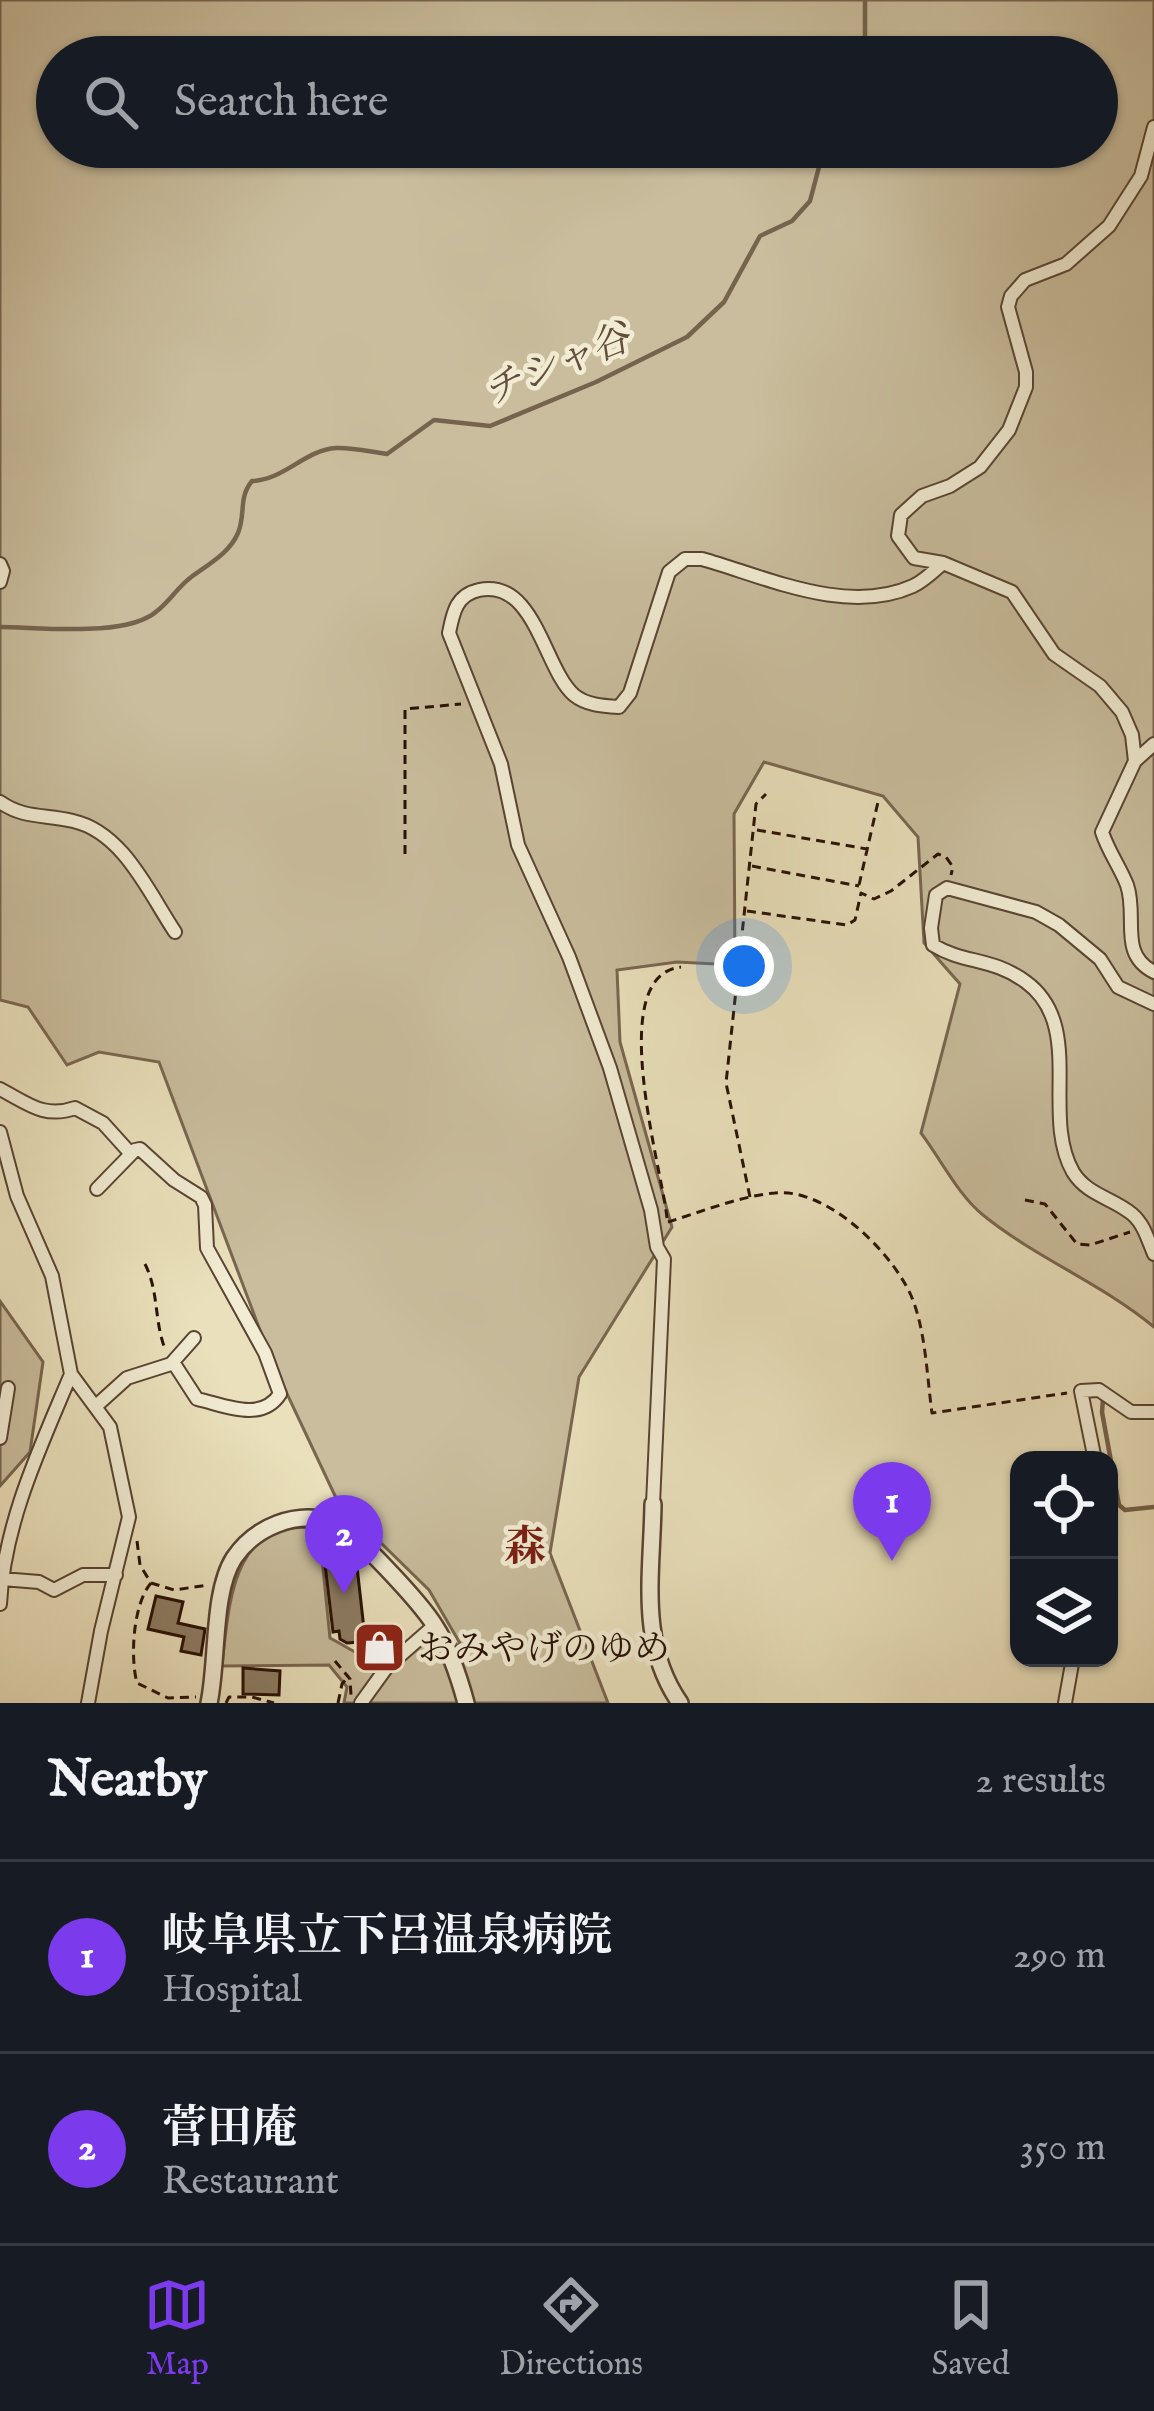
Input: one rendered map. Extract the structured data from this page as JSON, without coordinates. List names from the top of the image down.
{
  "districts": ["森"],
  "water": ["チシャ谷"],
  "places": {
    "shop": ["おみやげのゆめ"]
  },
  "page": {
    "search": "Search here",
    "pins": ["1", "2"],
    "heading": ["Nearby", "2 results"],
    "list": [
      {
        "mark": "1",
        "name": "岐阜県立下呂温泉病院",
        "note": "Hospital",
        "value": "290 m"
      },
      {
        "mark": "2",
        "name": "菅田庵",
        "note": "Restaurant",
        "value": "350 m"
      }
    ],
    "nav": ["Map", "Directions", "Saved"]
  }
}
